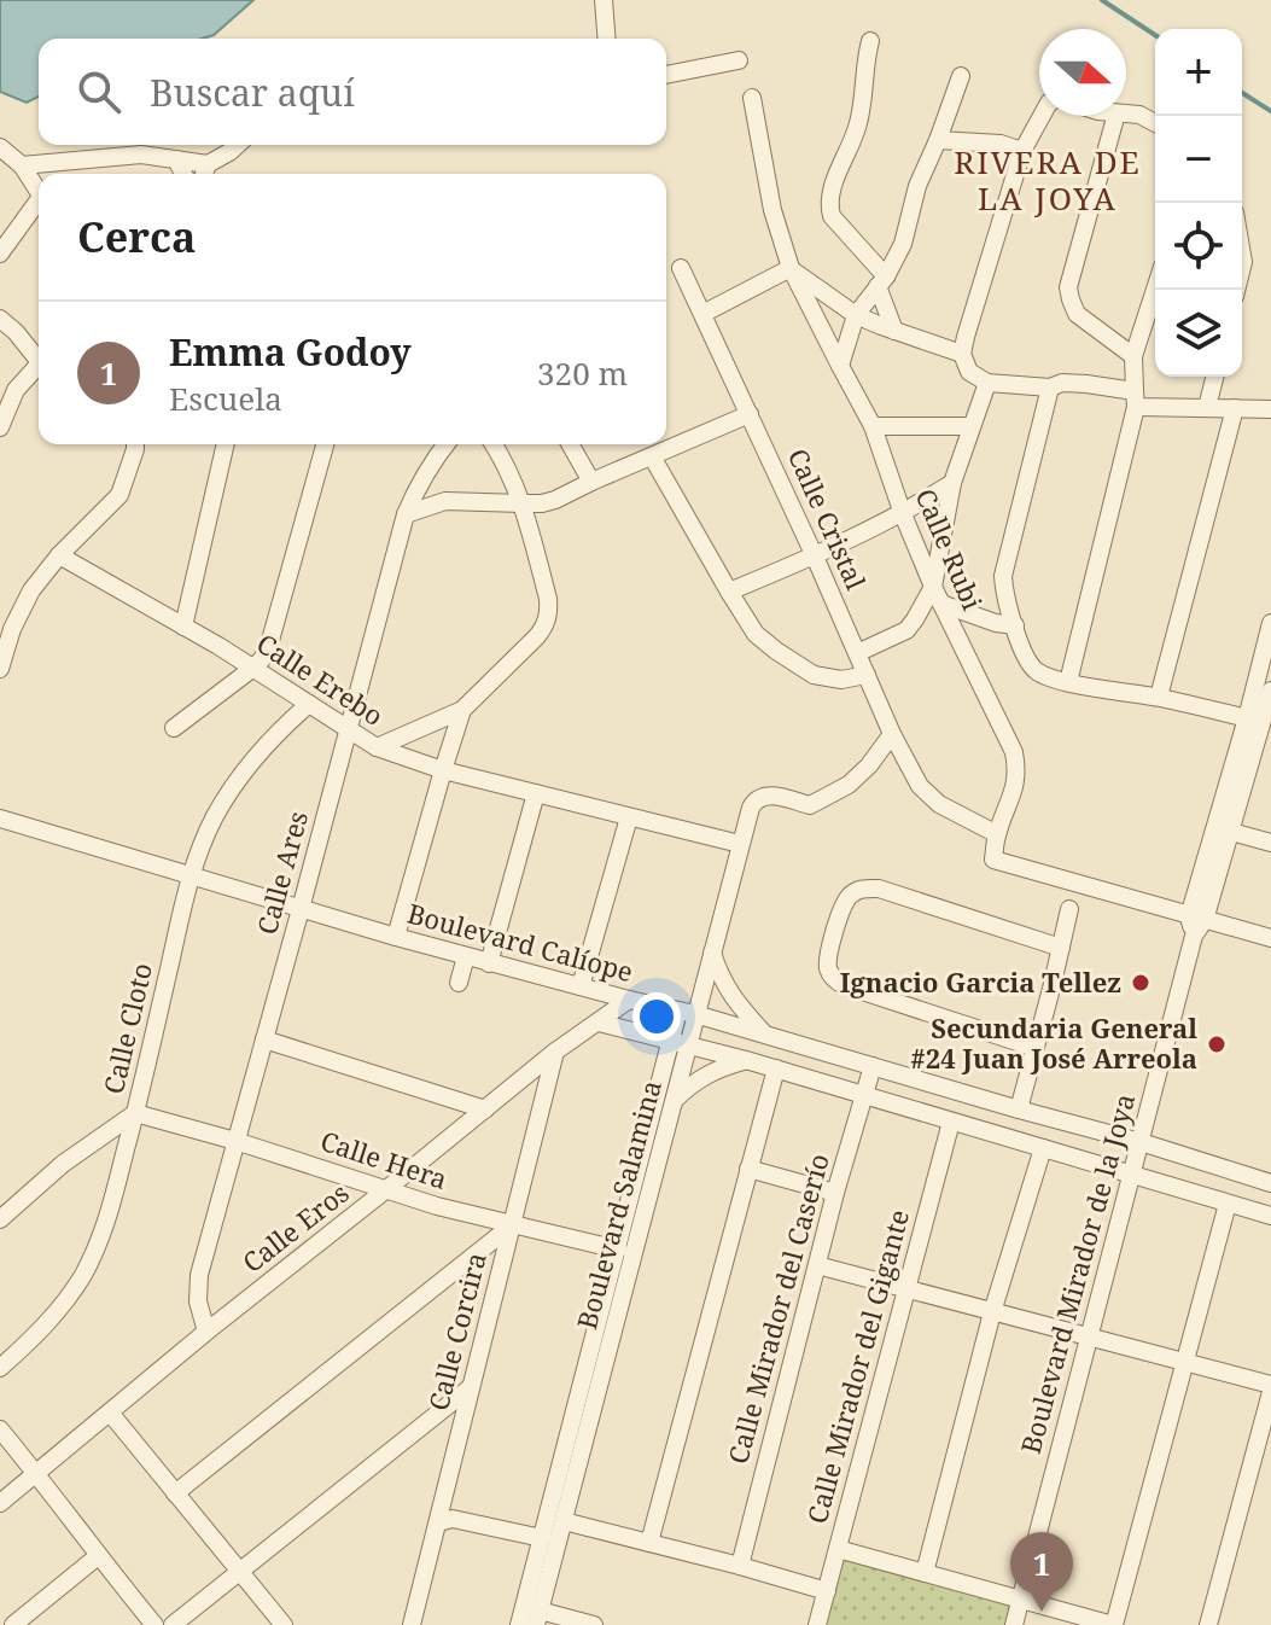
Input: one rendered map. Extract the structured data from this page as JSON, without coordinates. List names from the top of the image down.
{
  "streets": {
    "street": [
      "Calle Cristal",
      "Calle Rubi",
      "Calle Erebo",
      "Calle Ares",
      "Boulevard Calíope",
      "Calle Cloto",
      "Calle Hera",
      "Boulevard Salamina",
      "Calle Eros",
      "Boulevard Mirador de la Joya",
      "Calle Mirador del Caserío",
      "Calle Corcira",
      "Calle Mirador del Gigante"
    ]
  },
  "crossings": [
    ["Calle Cristal", "Calle Rubi"],
    ["Calle Cristal", "Boulevard Salamina"],
    ["Calle Rubi", "Boulevard Mirador de la Joya"],
    ["Calle Erebo", "Calle Ares"],
    ["Calle Erebo", "Calle Cloto"],
    ["Calle Erebo", "Boulevard Salamina"],
    ["Calle Ares", "Boulevard Calíope"],
    ["Calle Ares", "Calle Hera"],
    ["Calle Ares", "Calle Eros"],
    ["Boulevard Calíope", "Calle Cloto"],
    ["Boulevard Calíope", "Boulevard Salamina"],
    ["Boulevard Calíope", "Calle Eros"],
    ["Boulevard Calíope", "Boulevard Mirador de la Joya"],
    ["Boulevard Calíope", "Calle Mirador del Caserío"],
    ["Calle Cloto", "Calle Hera"],
    ["Calle Hera", "Boulevard Salamina"],
    ["Calle Hera", "Calle Eros"],
    ["Calle Hera", "Calle Corcira"],
    ["Calle Eros", "Calle Corcira"]
  ],
  "districts": ["RIVERA DE LA JOYA"],
  "places": ["Ignacio Garcia Tellez", "Secundaria General #24 Juan José Arreola"],
  "north": "right",
  "page": {
    "map_buttons": ["+", "−"],
    "search": "Buscar aquí",
    "heading": "Cerca",
    "list": [
      {
        "mark": "1",
        "name": "Emma Godoy",
        "note": "Escuela",
        "value": "320 m"
      }
    ],
    "pins": "1"
  }
}
